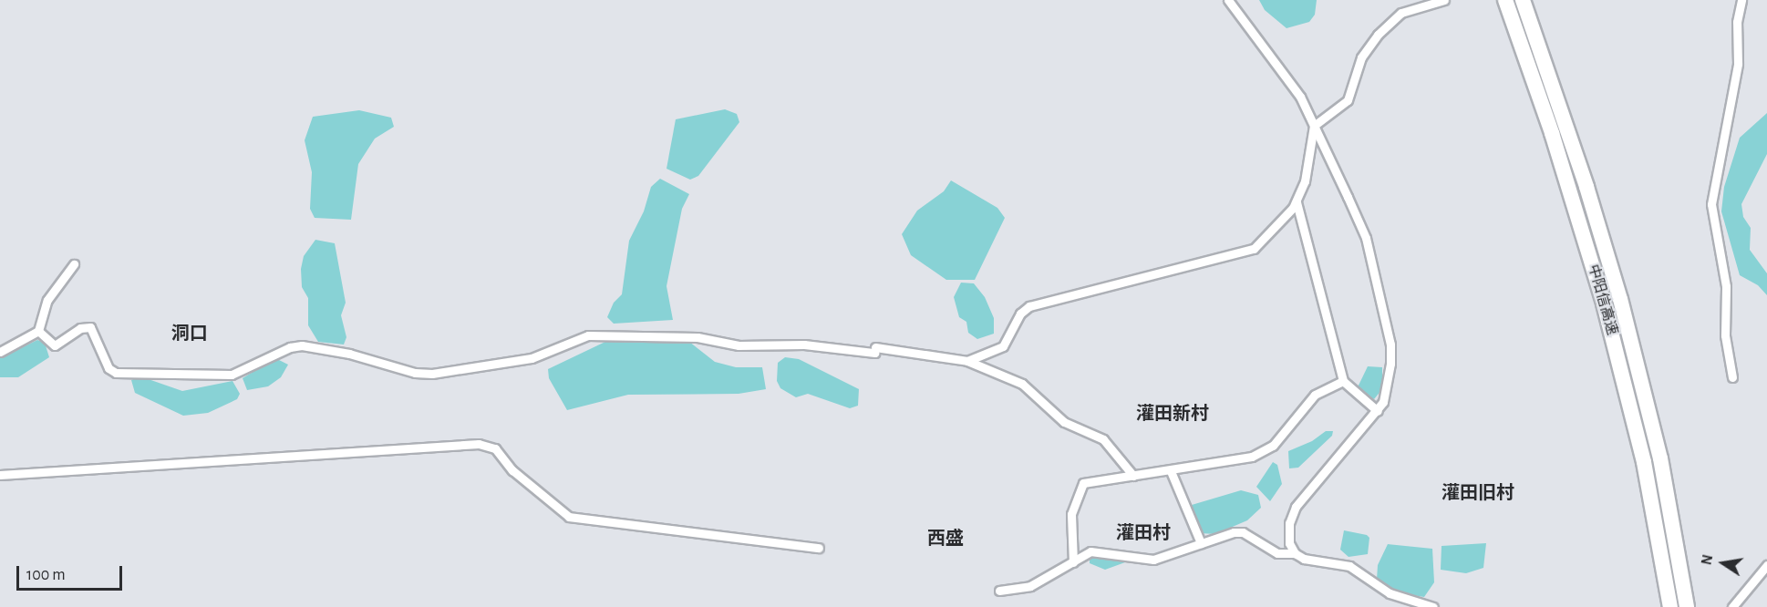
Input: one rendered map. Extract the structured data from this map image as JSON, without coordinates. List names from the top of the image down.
{
  "streets": {
    "highway": ["中阳信高速"]
  },
  "districts": [
    "洞口",
    "灌田新村",
    "灌田旧村",
    "灌田村",
    "西盛"
  ],
  "scale_bar": "100 m",
  "north": "left"
}
